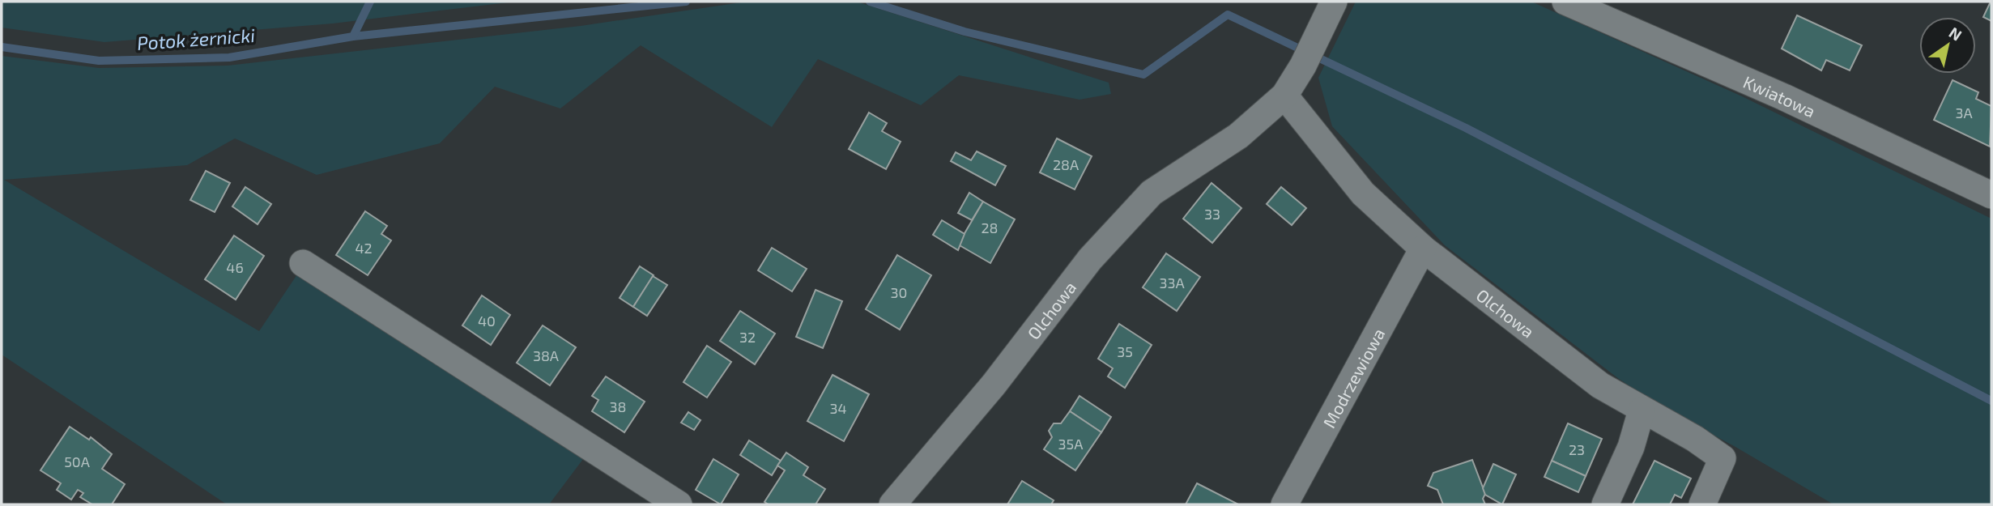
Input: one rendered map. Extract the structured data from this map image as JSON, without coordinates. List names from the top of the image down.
{
  "streets": {
    "street": ["Kwiatowa", "Olchowa", "Modrzewiowa"]
  },
  "crossings": [
    ["Olchowa", "Modrzewiowa"]
  ],
  "water": ["Potok żernicki"],
  "house_numbers": [
    "3A",
    "28A",
    "33",
    "28",
    "42",
    "46",
    "33A",
    "30",
    "40",
    "32",
    "35",
    "38A",
    "38",
    "34",
    "35A",
    "23",
    "50A"
  ],
  "north": "top right"
}
